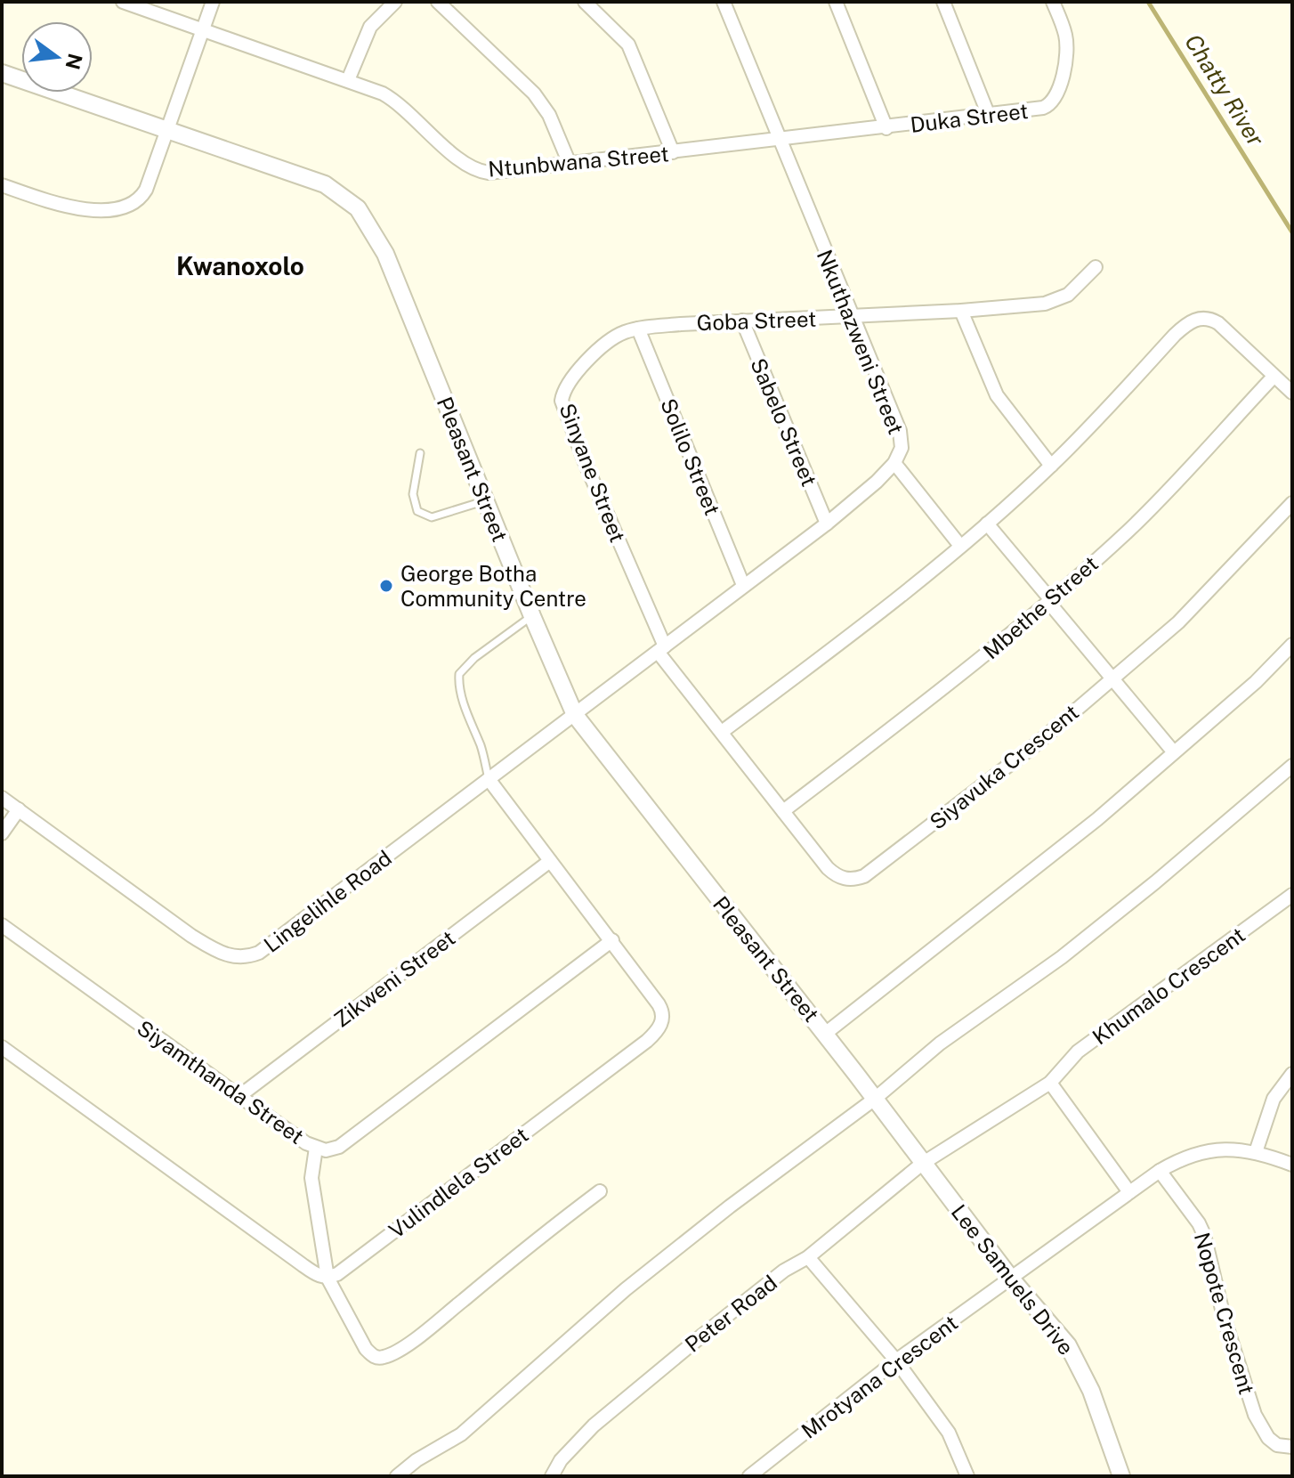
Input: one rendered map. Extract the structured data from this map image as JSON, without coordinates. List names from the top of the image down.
{
  "streets": {
    "street": [
      "Duka Street",
      "Ntunbwana Street",
      "Goba Street",
      "Nkuthazweni Street",
      "Sabelo Street",
      "Solilo Street",
      "Pleasant Street",
      "Sinyane Street",
      "Mbethe Street",
      "Siyavuka Crescent",
      "Lingelihle Road",
      "Zikweni Street",
      "Khumalo Crescent",
      "Siyamthanda Street",
      "Vulindlela Street",
      "Lee Samuels Drive",
      "Peter Road",
      "Nopote Crescent",
      "Mrotyana Crescent"
    ]
  },
  "crossings": [
    ["Duka Street", "Ntunbwana Street"],
    ["Duka Street", "Nkuthazweni Street"],
    ["Ntunbwana Street", "Nkuthazweni Street"],
    ["Goba Street", "Nkuthazweni Street"],
    ["Goba Street", "Sabelo Street"],
    ["Goba Street", "Solilo Street"],
    ["Goba Street", "Sinyane Street"],
    ["Nkuthazweni Street", "Sabelo Street"],
    ["Nkuthazweni Street", "Solilo Street"],
    ["Nkuthazweni Street", "Pleasant Street"],
    ["Nkuthazweni Street", "Sinyane Street"],
    ["Nkuthazweni Street", "Siyavuka Crescent"],
    ["Nkuthazweni Street", "Lingelihle Road"],
    ["Solilo Street", "Sinyane Street"],
    ["Pleasant Street", "Lingelihle Road"],
    ["Pleasant Street", "Lee Samuels Drive"],
    ["Sinyane Street", "Siyavuka Crescent"],
    ["Mbethe Street", "Siyavuka Crescent"],
    ["Lingelihle Road", "Vulindlela Street"],
    ["Zikweni Street", "Siyamthanda Street"],
    ["Zikweni Street", "Vulindlela Street"],
    ["Khumalo Crescent", "Lee Samuels Drive"],
    ["Khumalo Crescent", "Peter Road"],
    ["Siyamthanda Street", "Vulindlela Street"],
    ["Lee Samuels Drive", "Peter Road"],
    ["Lee Samuels Drive", "Mrotyana Crescent"],
    ["Nopote Crescent", "Mrotyana Crescent"]
  ],
  "districts": ["Kwanoxolo"],
  "water": ["Chatty River"],
  "places": ["George Botha Community Centre"],
  "north": "right"
}
